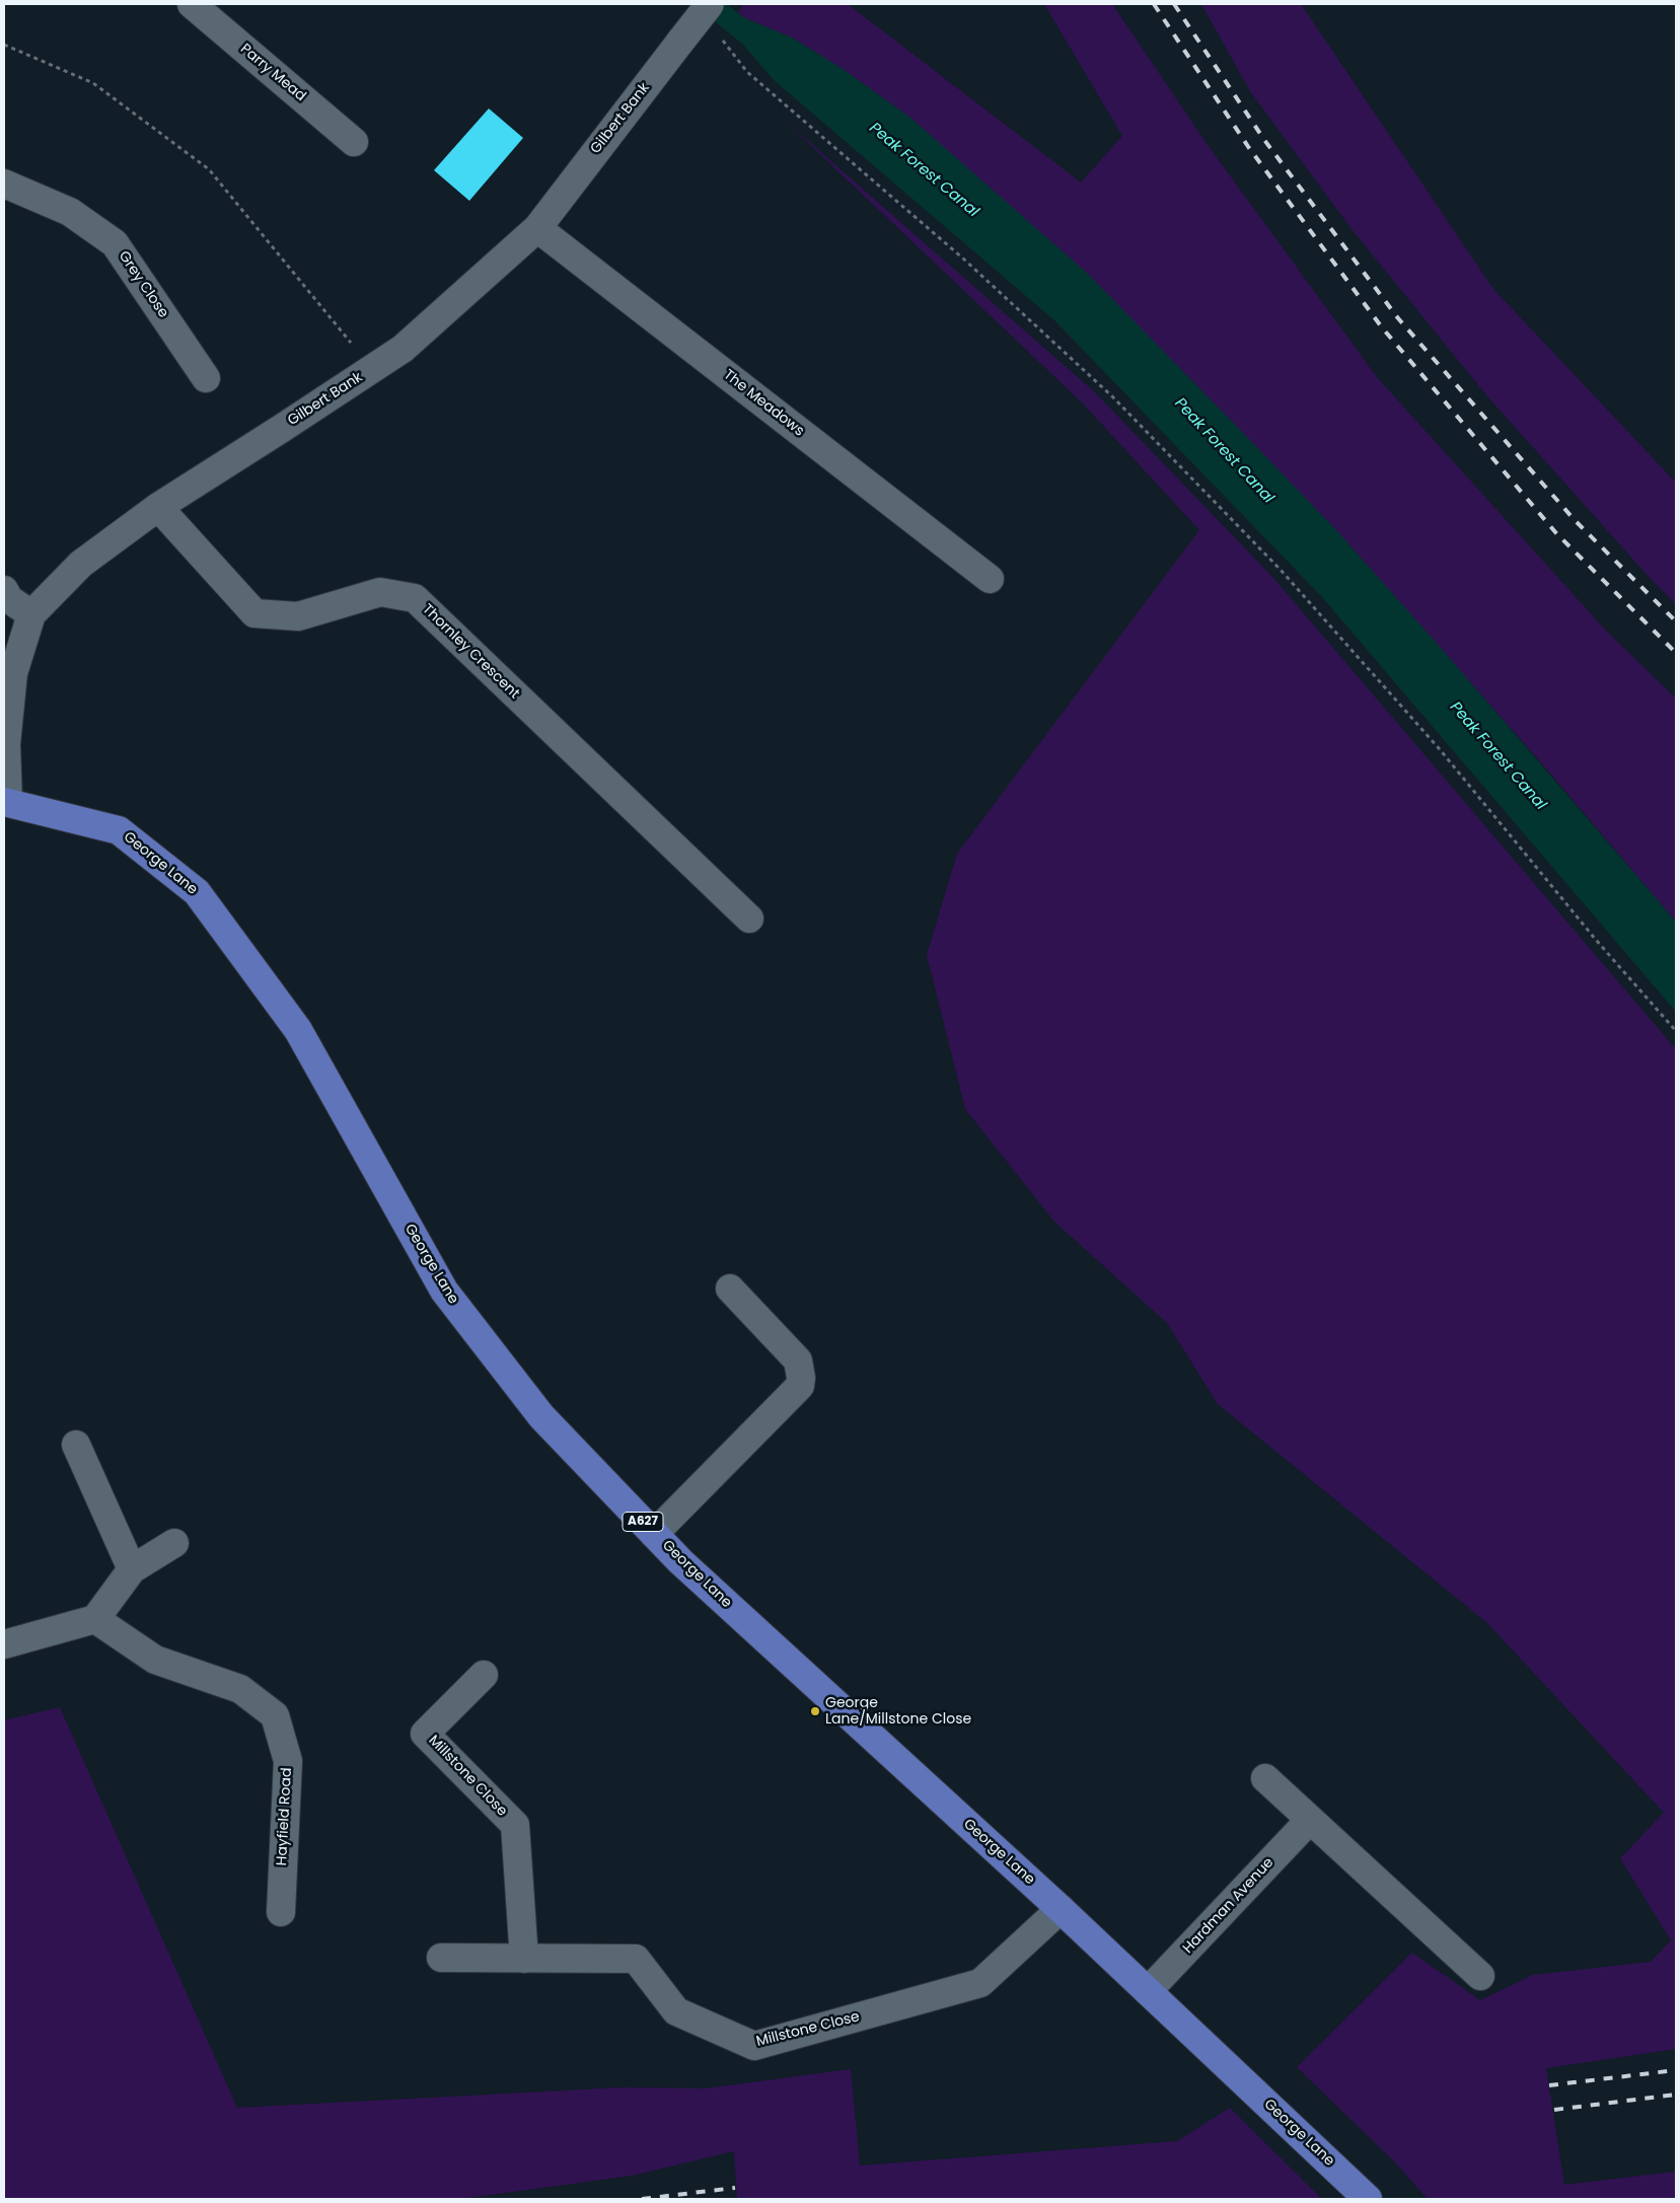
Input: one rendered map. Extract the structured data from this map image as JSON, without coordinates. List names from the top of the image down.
{
  "streets": {
    "main road": ["George Lane", "A627"],
    "street": [
      "Parry Mead",
      "Gilbert Bank",
      "Grey Close",
      "The Meadows",
      "Thornley Crescent",
      "Millstone Close",
      "Hayfield Road",
      "Hardman Avenue"
    ]
  },
  "crossings": [
    ["Gilbert Bank", "The Meadows"],
    ["Gilbert Bank", "Thornley Crescent"],
    ["Gilbert Bank", "George Lane"],
    ["George Lane", "Millstone Close"],
    ["George Lane", "Hardman Avenue"]
  ],
  "water": ["Peak Forest Canal"],
  "places": ["George Lane/Millstone Close"]
}
